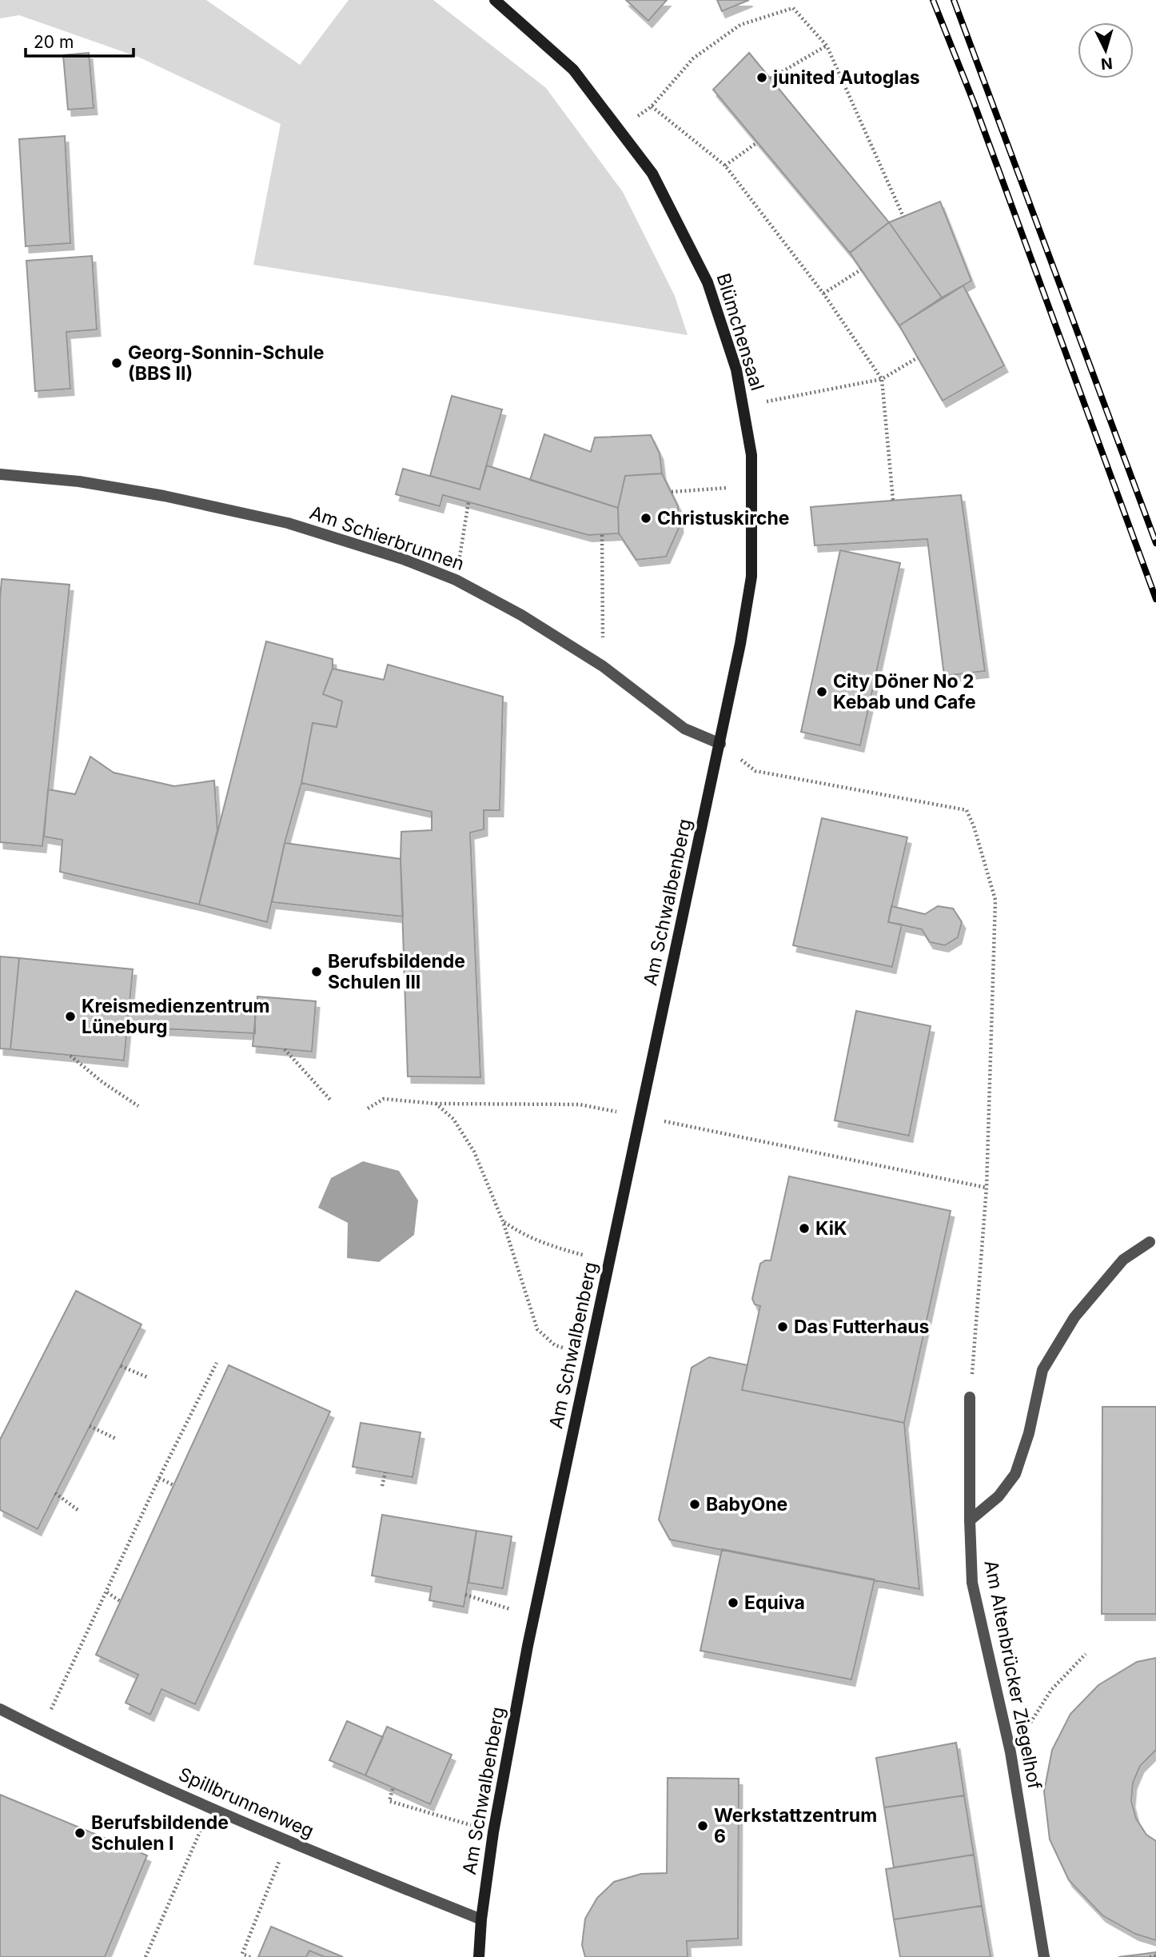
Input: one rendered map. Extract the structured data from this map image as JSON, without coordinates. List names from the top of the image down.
{
  "streets": {
    "street": [
      "Blümchensaal",
      "Am Schierbrunnen",
      "Am Schwalbenberg",
      "Am Altenbrücker Ziegelhof",
      "Spillbrunnenweg"
    ]
  },
  "crossings": [
    ["Blümchensaal", "Am Schierbrunnen"],
    ["Blümchensaal", "Am Schwalbenberg"],
    ["Am Schierbrunnen", "Am Schwalbenberg"],
    ["Am Schwalbenberg", "Spillbrunnenweg"]
  ],
  "places": [
    "junited Autoglas",
    "Georg-Sonnin-Schule (BBS II)",
    "Christuskirche",
    "City Döner No 2 Kebab und Cafe",
    "Berufsbildende Schulen III",
    "Kreismedienzentrum Lüneburg",
    "KiK",
    "Das Futterhaus",
    "BabyOne",
    "Equiva",
    "Werkstattzentrum 6",
    "Berufsbildende Schulen I"
  ],
  "scale_bar": "20 m",
  "north": "bottom"
}
